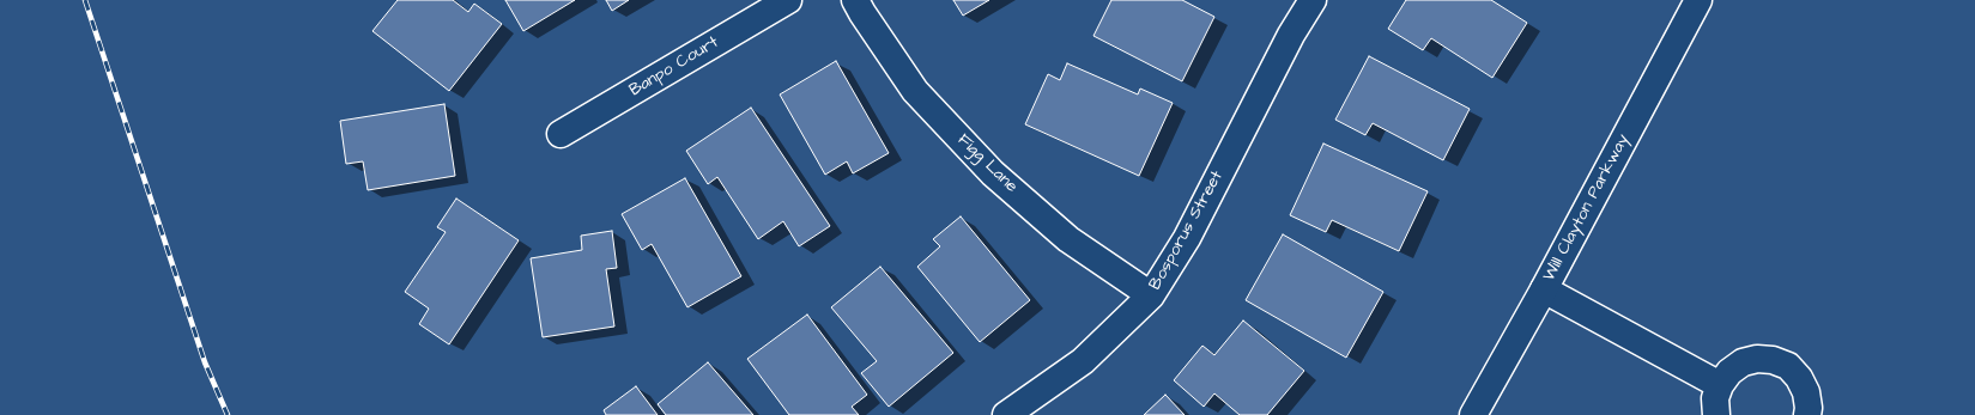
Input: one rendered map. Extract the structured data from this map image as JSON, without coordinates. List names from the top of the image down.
{
  "streets": {
    "street": [
      "Banpo Court",
      "Figg Lane",
      "Will Clayton Parkway",
      "Bosporus Street"
    ]
  },
  "crossings": [
    ["Figg Lane", "Bosporus Street"]
  ]
}
